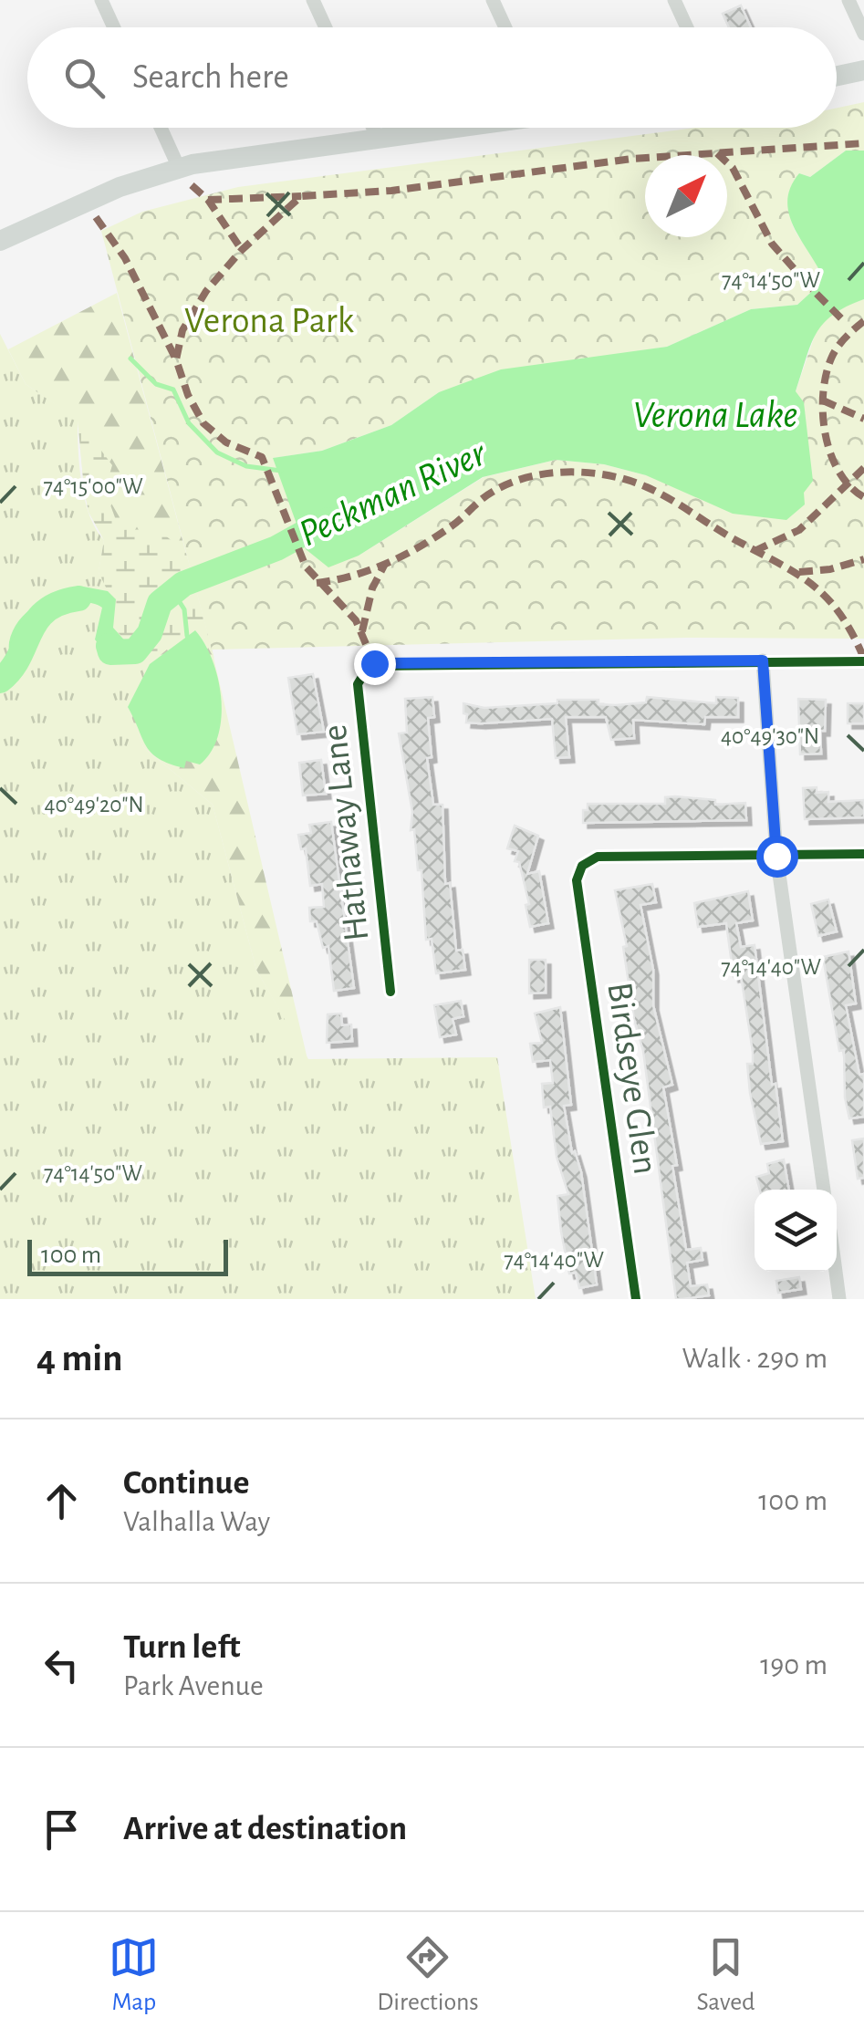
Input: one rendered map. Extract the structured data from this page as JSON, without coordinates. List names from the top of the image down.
{
  "streets": {
    "street": ["Hathaway Lane", "Birdseye Glen"]
  },
  "water": ["Verona Lake", "Peckman River"],
  "parks": ["Verona Park"],
  "scale_bar": "100 m",
  "north": "top right",
  "page": {
    "search": "Search here",
    "scale": "100 m",
    "heading": ["4 min", "Walk · 290 m"],
    "list": [
      ["Continue", "Valhalla Way", "100 m"],
      ["Turn left", "Park Avenue", "190 m"],
      "Arrive at destination"
    ],
    "nav": ["Map", "Directions", "Saved"]
  },
  "coordinates": [
    "74°14'50\"W",
    "74°15'00\"W",
    "40°49'30\"N",
    "40°49'20\"N",
    "74°14'40\"W"
  ]
}
